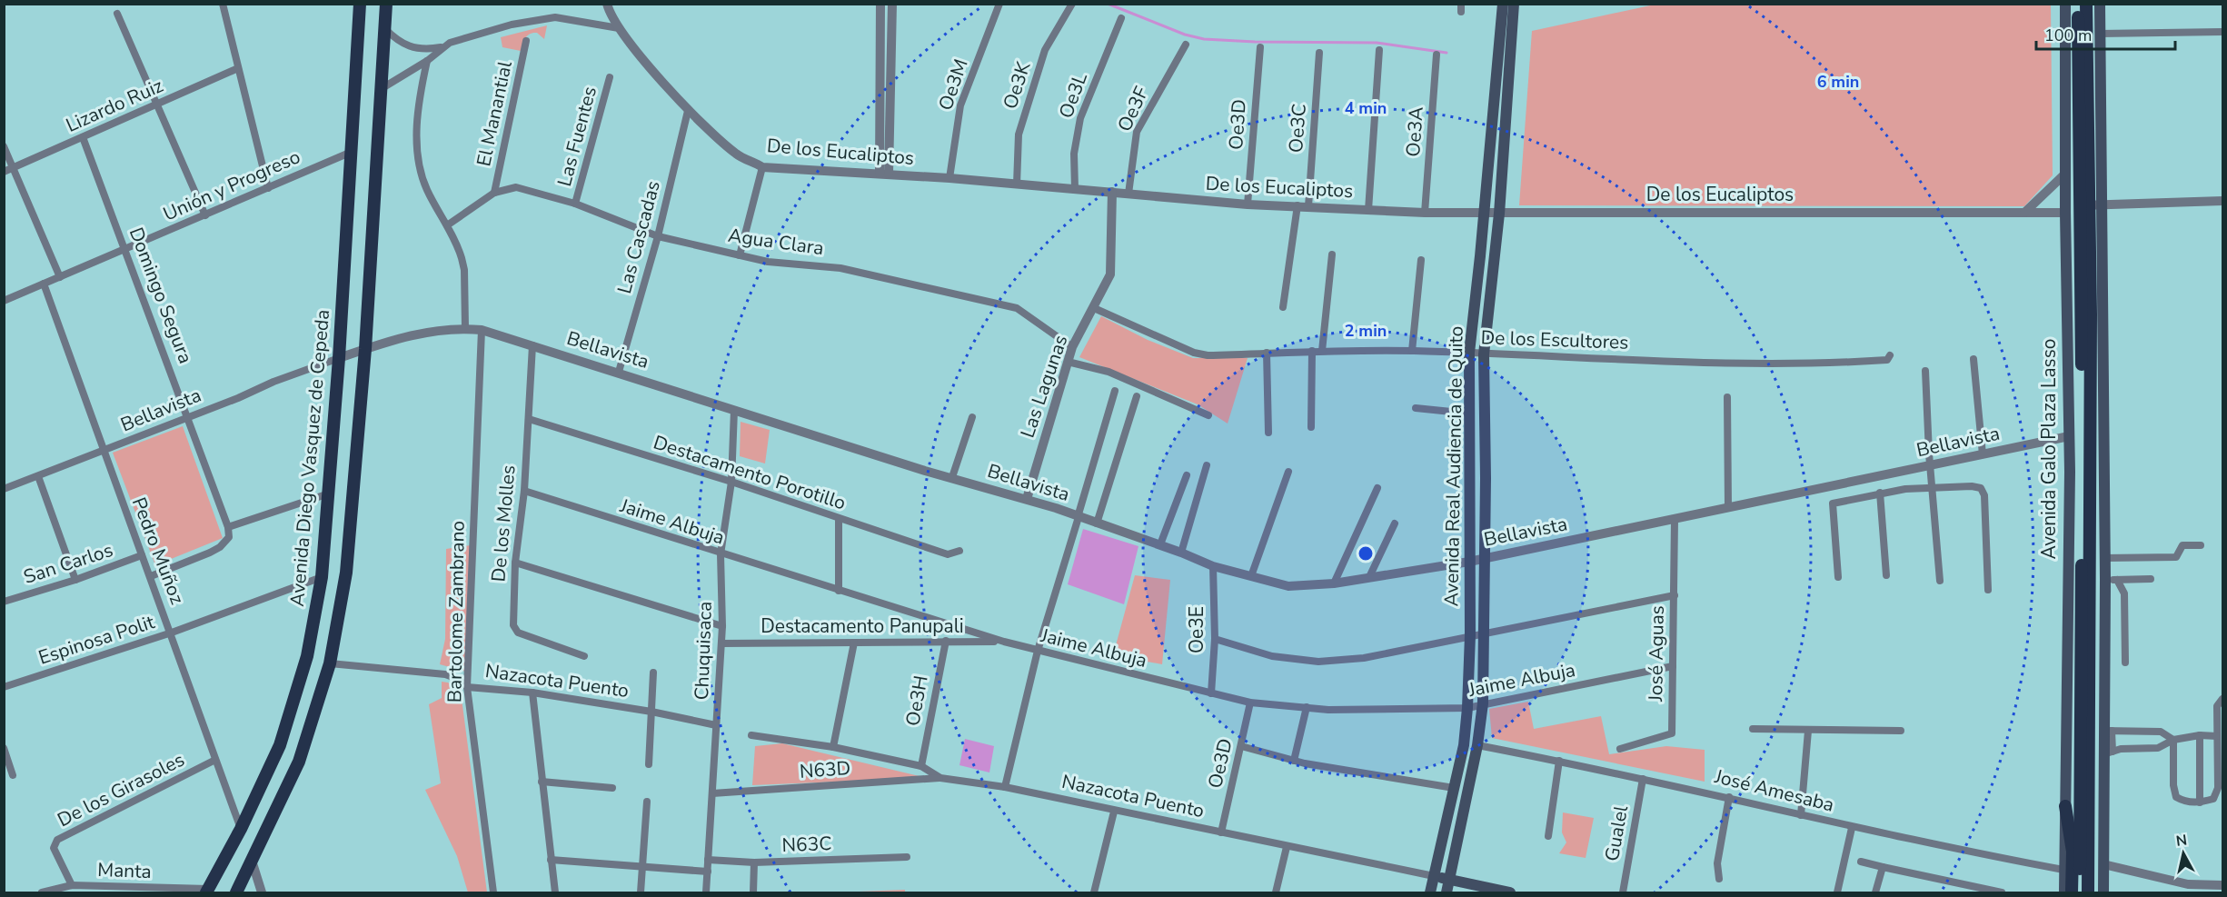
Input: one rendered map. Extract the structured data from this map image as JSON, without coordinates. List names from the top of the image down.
{
  "streets": {
    "main road": [
      "Avenida Galo Plaza Lasso",
      "Avenida Diego Vasquez de Cepeda",
      "Avenida Real Audiencia de Quito",
      "Nazacota Puento"
    ],
    "street": [
      "Oe3M",
      "Oe3K",
      "Oe3L",
      "Lizardo Ruiz",
      "Oe3F",
      "El Manantial",
      "Oe3D",
      "Oe3C",
      "Oe3A",
      "Las Fuentes",
      "De los Eucaliptos",
      "Unión y Progreso",
      "Las Cascadas",
      "Agua Clara",
      "Domingo Segura",
      "De los Escultores",
      "Bellavista",
      "Las Lagunas",
      "Destacamento Porotillo",
      "Jaime Albuja",
      "De los Molles",
      "Pedro Muñoz",
      "San Carlos",
      "Bartolome Zambrano",
      "Destacamento Panupali",
      "Oe3E",
      "Espinosa Polit",
      "Chuquisaca",
      "José Aguas",
      "Oe3H",
      "N63D",
      "De los Girasoles",
      "José Amesaba",
      "Gualel",
      "N63C",
      "Manta"
    ]
  },
  "crossings": [
    ["Oe3M", "De los Eucaliptos"],
    ["Oe3K", "De los Eucaliptos"],
    ["Oe3L", "De los Eucaliptos"],
    ["Lizardo Ruiz", "Domingo Segura"],
    ["Oe3F", "De los Eucaliptos"],
    ["El Manantial", "Agua Clara"],
    ["Oe3D", "De los Eucaliptos"],
    ["Oe3D", "Jaime Albuja"],
    ["Oe3D", "Nazacota Puento"],
    ["Oe3C", "De los Eucaliptos"],
    ["Oe3A", "De los Eucaliptos"],
    ["Las Fuentes", "Agua Clara"],
    ["De los Eucaliptos", "Las Cascadas"],
    ["De los Eucaliptos", "Las Lagunas"],
    ["De los Eucaliptos", "Avenida Galo Plaza Lasso"],
    ["De los Eucaliptos", "Avenida Real Audiencia de Quito"],
    ["Unión y Progreso", "Domingo Segura"],
    ["Unión y Progreso", "Avenida Diego Vasquez de Cepeda"],
    ["Unión y Progreso", "Pedro Muñoz"],
    ["Las Cascadas", "Agua Clara"],
    ["Las Cascadas", "Bellavista"],
    ["Agua Clara", "Las Lagunas"],
    ["Domingo Segura", "Bellavista"],
    ["De los Escultores", "Las Lagunas"],
    ["De los Escultores", "Avenida Real Audiencia de Quito"],
    ["Bellavista", "Las Lagunas"],
    ["Bellavista", "Avenida Galo Plaza Lasso"],
    ["Bellavista", "Avenida Diego Vasquez de Cepeda"],
    ["Bellavista", "Avenida Real Audiencia de Quito"],
    ["Bellavista", "De los Molles"],
    ["Bellavista", "Pedro Muñoz"],
    ["Bellavista", "Bartolome Zambrano"],
    ["Bellavista", "Oe3E"],
    ["Bellavista", "Chuquisaca"],
    ["Bellavista", "José Aguas"],
    ["Avenida Galo Plaza Lasso", "José Amesaba"],
    ["Avenida Diego Vasquez de Cepeda", "Pedro Muñoz"],
    ["Avenida Diego Vasquez de Cepeda", "Espinosa Polit"],
    ["Avenida Diego Vasquez de Cepeda", "Manta"],
    ["Avenida Real Audiencia de Quito", "Jaime Albuja"],
    ["Avenida Real Audiencia de Quito", "Nazacota Puento"],
    ["Avenida Real Audiencia de Quito", "José Amesaba"],
    ["Destacamento Porotillo", "De los Molles"],
    ["Destacamento Porotillo", "Chuquisaca"],
    ["Jaime Albuja", "De los Molles"],
    ["Jaime Albuja", "Destacamento Panupali"],
    ["Jaime Albuja", "Oe3E"],
    ["Jaime Albuja", "Chuquisaca"],
    ["Jaime Albuja", "José Aguas"],
    ["Pedro Muñoz", "San Carlos"],
    ["Pedro Muñoz", "Espinosa Polit"],
    ["Pedro Muñoz", "De los Girasoles"],
    ["Bartolome Zambrano", "Nazacota Puento"],
    ["Destacamento Panupali", "Chuquisaca"],
    ["Destacamento Panupali", "Oe3H"],
    ["Chuquisaca", "Nazacota Puento"],
    ["Chuquisaca", "N63D"],
    ["Chuquisaca", "N63C"],
    ["Nazacota Puento", "Oe3H"],
    ["Nazacota Puento", "N63D"],
    ["De los Girasoles", "Manta"],
    ["José Amesaba", "Gualel"]
  ],
  "scale_bar": "100 m",
  "north": "top",
  "rings": ["6 min", "4 min", "2 min"]
}
